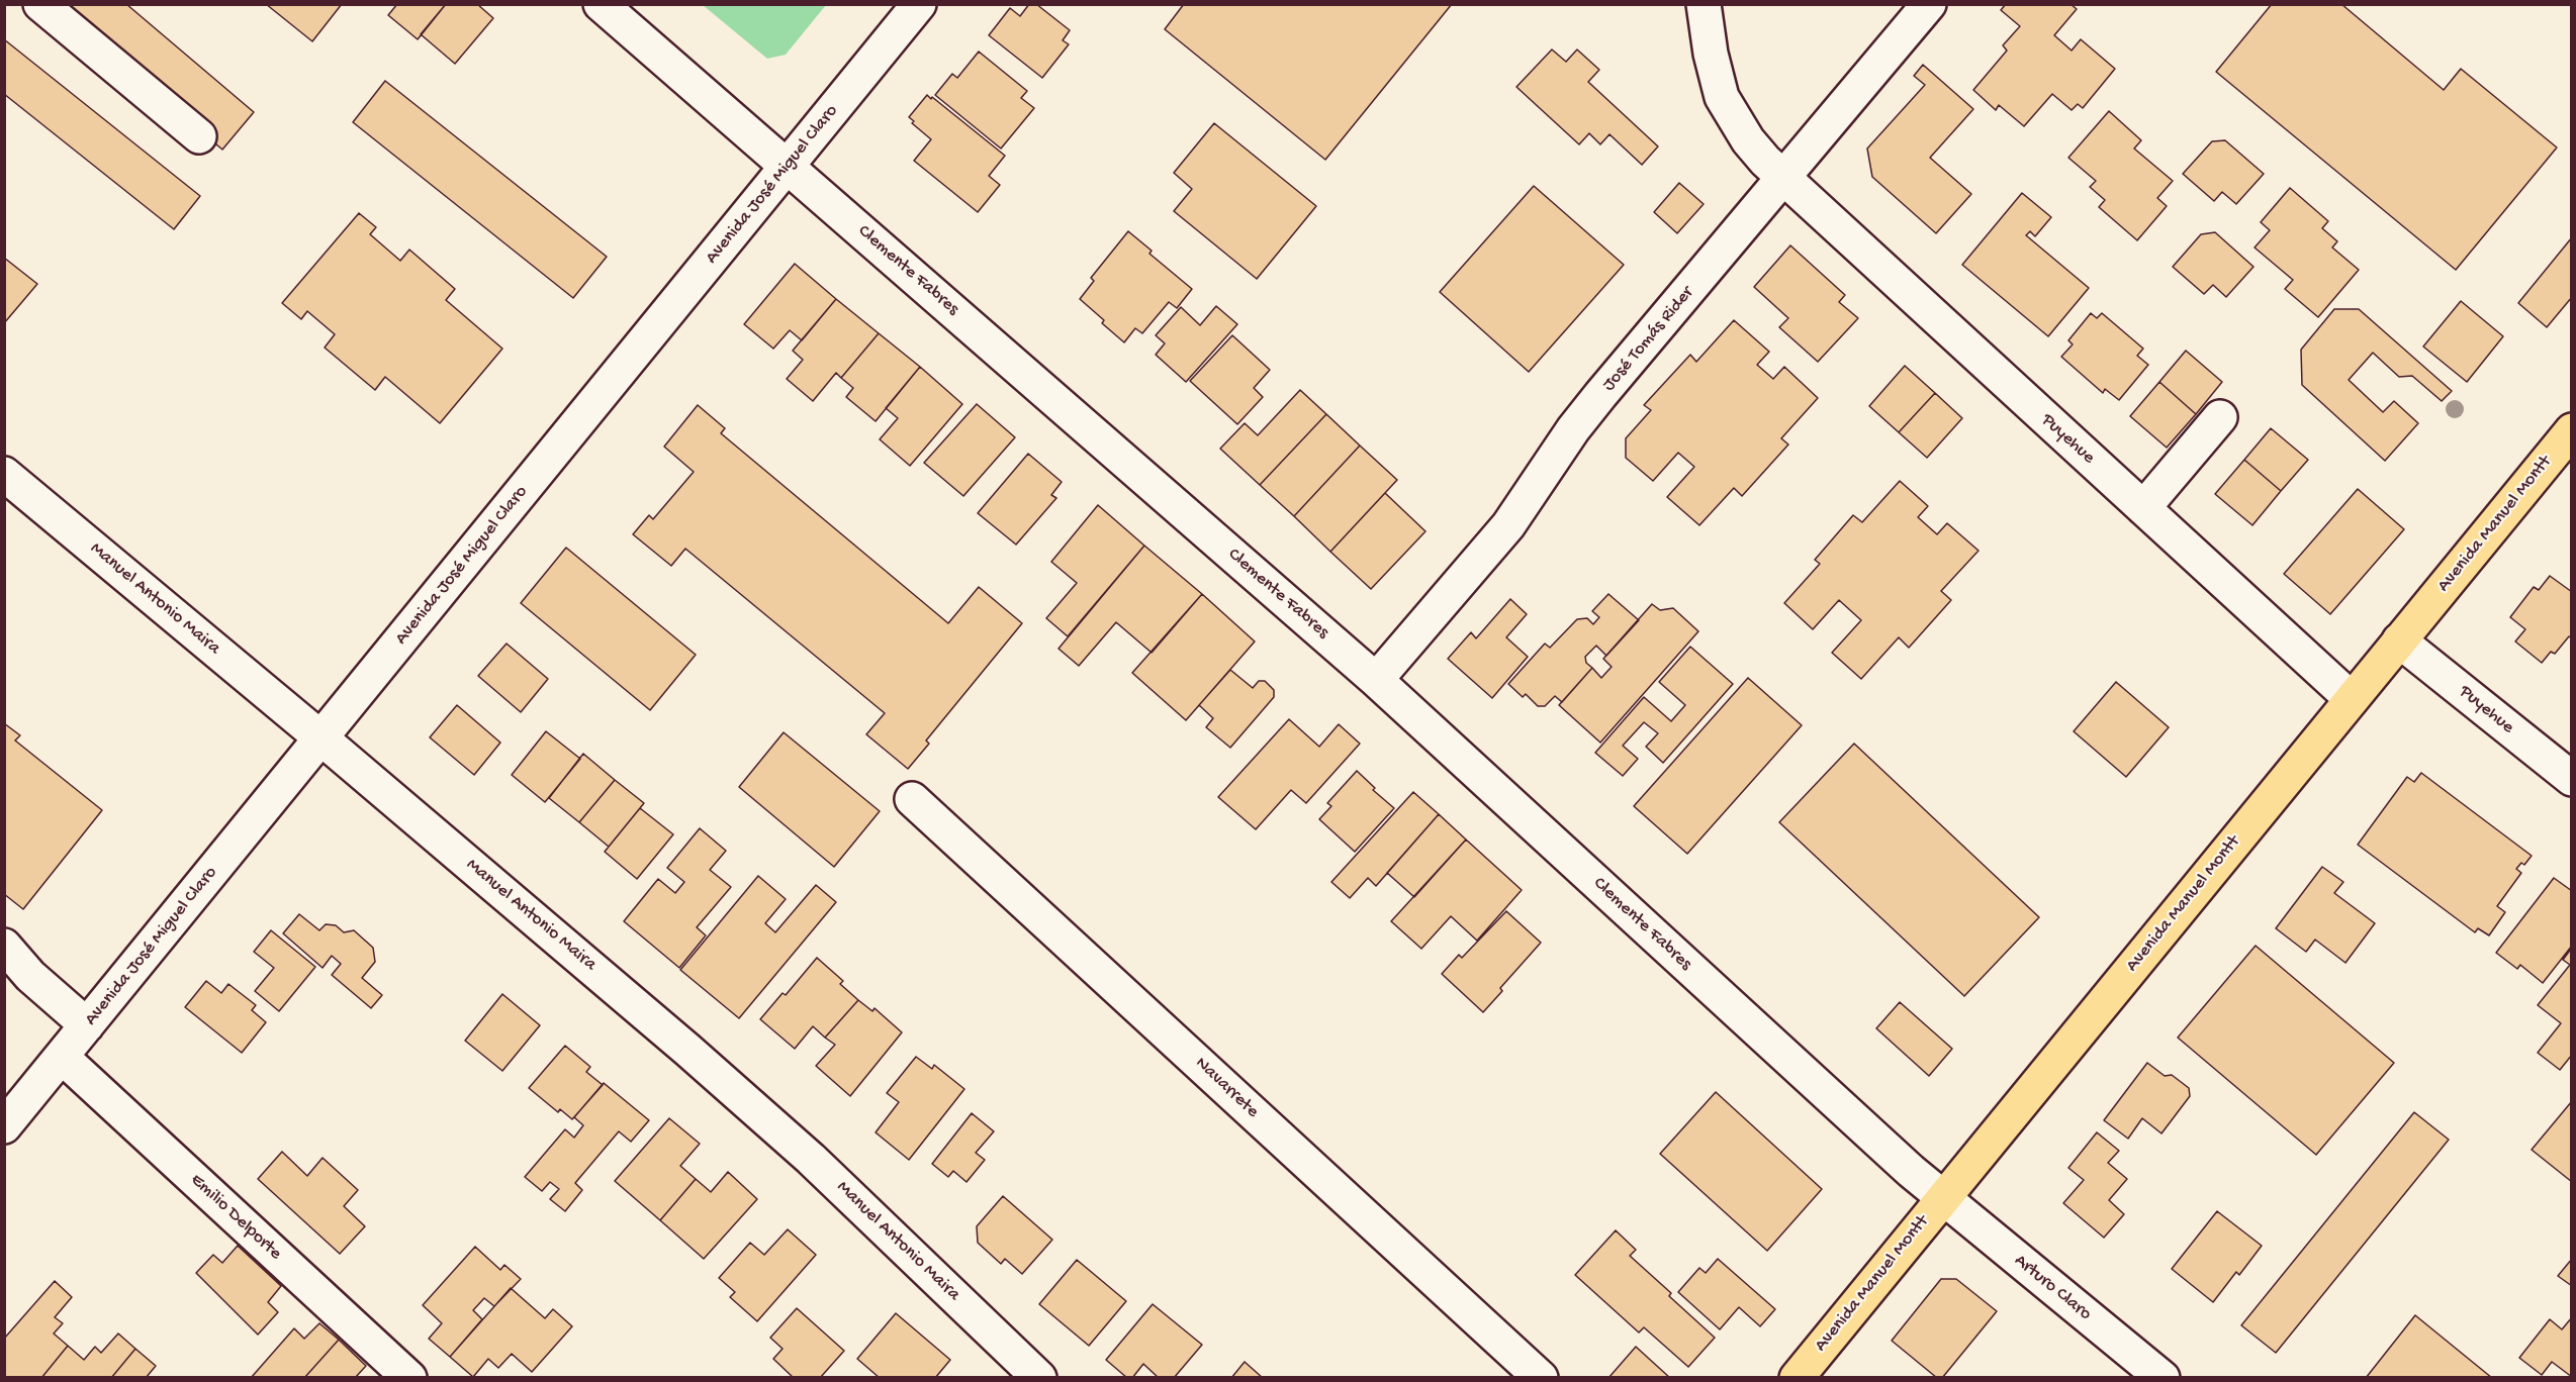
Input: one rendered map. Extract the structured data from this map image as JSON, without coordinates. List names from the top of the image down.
{
  "streets": {
    "main road": ["Avenida Manuel Montt"],
    "street": [
      "Avenida José Miguel Claro",
      "Clemente Fabres",
      "José Tomás Rider",
      "Puyehue",
      "Manuel Antonio Maira",
      "Navarrete",
      "Emilio Delporte",
      "Arturo Claro"
    ]
  },
  "crossings": [
    ["Avenida José Miguel Claro", "Clemente Fabres"],
    ["Avenida José Miguel Claro", "Manuel Antonio Maira"],
    ["Avenida José Miguel Claro", "Emilio Delporte"],
    ["Clemente Fabres", "José Tomás Rider"],
    ["Clemente Fabres", "Avenida Manuel Montt"],
    ["Clemente Fabres", "Arturo Claro"],
    ["José Tomás Rider", "Puyehue"],
    ["Puyehue", "Avenida Manuel Montt"],
    ["Avenida Manuel Montt", "Arturo Claro"]
  ]
}
